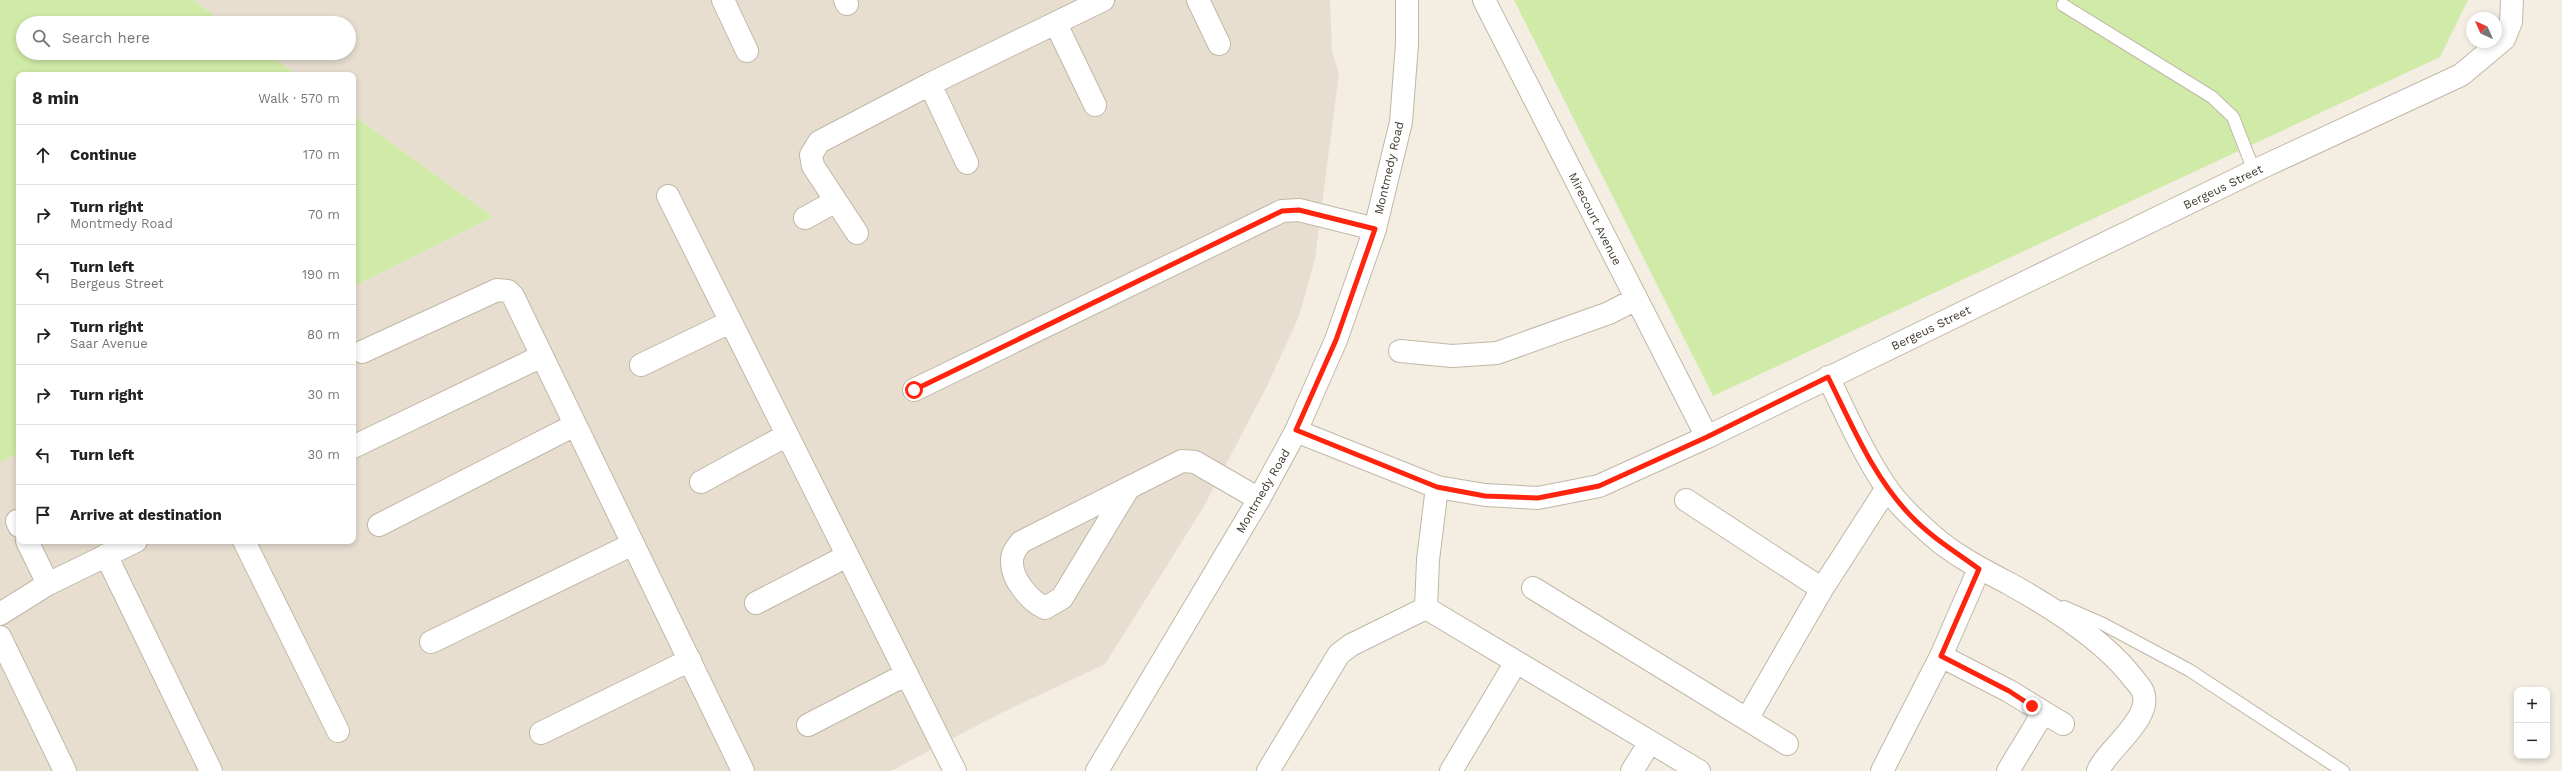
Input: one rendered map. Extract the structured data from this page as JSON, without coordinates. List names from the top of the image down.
{
  "streets": {
    "street": ["Montmedy Road", "Bergeus Street", "Mirecourt Avenue"]
  },
  "crossings": [
    ["Montmedy Road", "Bergeus Street"],
    ["Bergeus Street", "Mirecourt Avenue"]
  ],
  "north": "top left",
  "page": {
    "search": "Search here",
    "heading": ["8 min", "Walk · 570 m"],
    "list": [
      ["Continue", "170 m"],
      ["Turn right", "Montmedy Road", "70 m"],
      ["Turn left", "Bergeus Street", "190 m"],
      ["Turn right", "Saar Avenue", "80 m"],
      ["Turn right", "30 m"],
      ["Turn left", "30 m"],
      "Arrive at destination"
    ],
    "map_buttons": ["+", "−"]
  }
}
